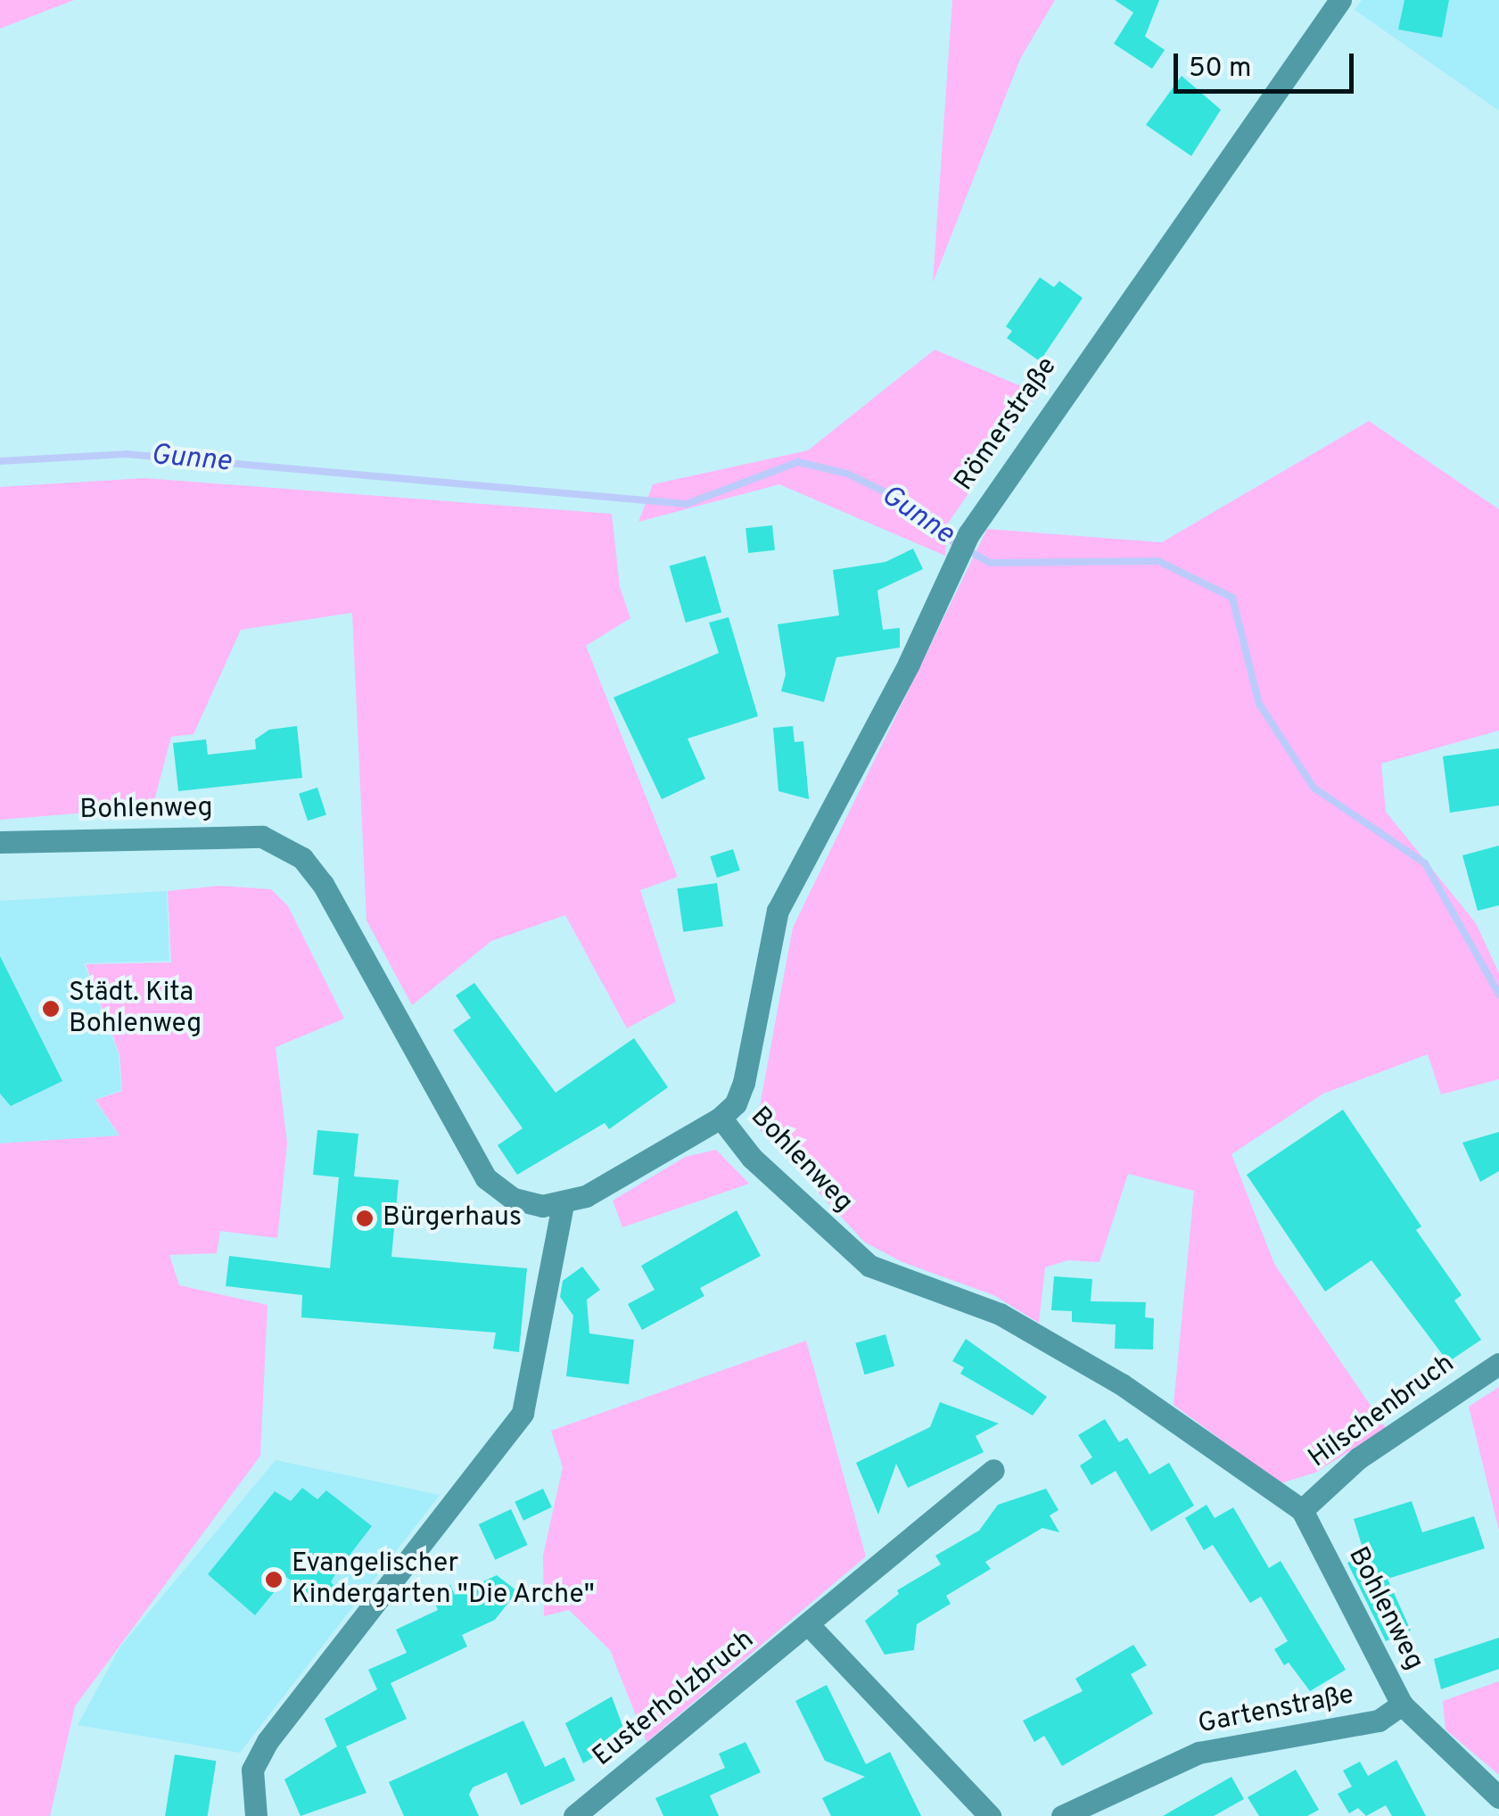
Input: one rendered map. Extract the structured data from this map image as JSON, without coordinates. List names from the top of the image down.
{
  "streets": {
    "street": [
      "Römerstraße",
      "Bohlenweg",
      "Hilschenbruch",
      "Eusterholzbruch",
      "Gartenstraße"
    ]
  },
  "crossings": [
    ["Römerstraße", "Bohlenweg"],
    ["Bohlenweg", "Hilschenbruch"],
    ["Bohlenweg", "Gartenstraße"]
  ],
  "water": ["Gunne"],
  "places": ["Städt. Kita Bohlenweg", "Bürgerhaus", "Evangelischer Kindergarten \"Die Arche\""],
  "scale_bar": "50 m"
}
